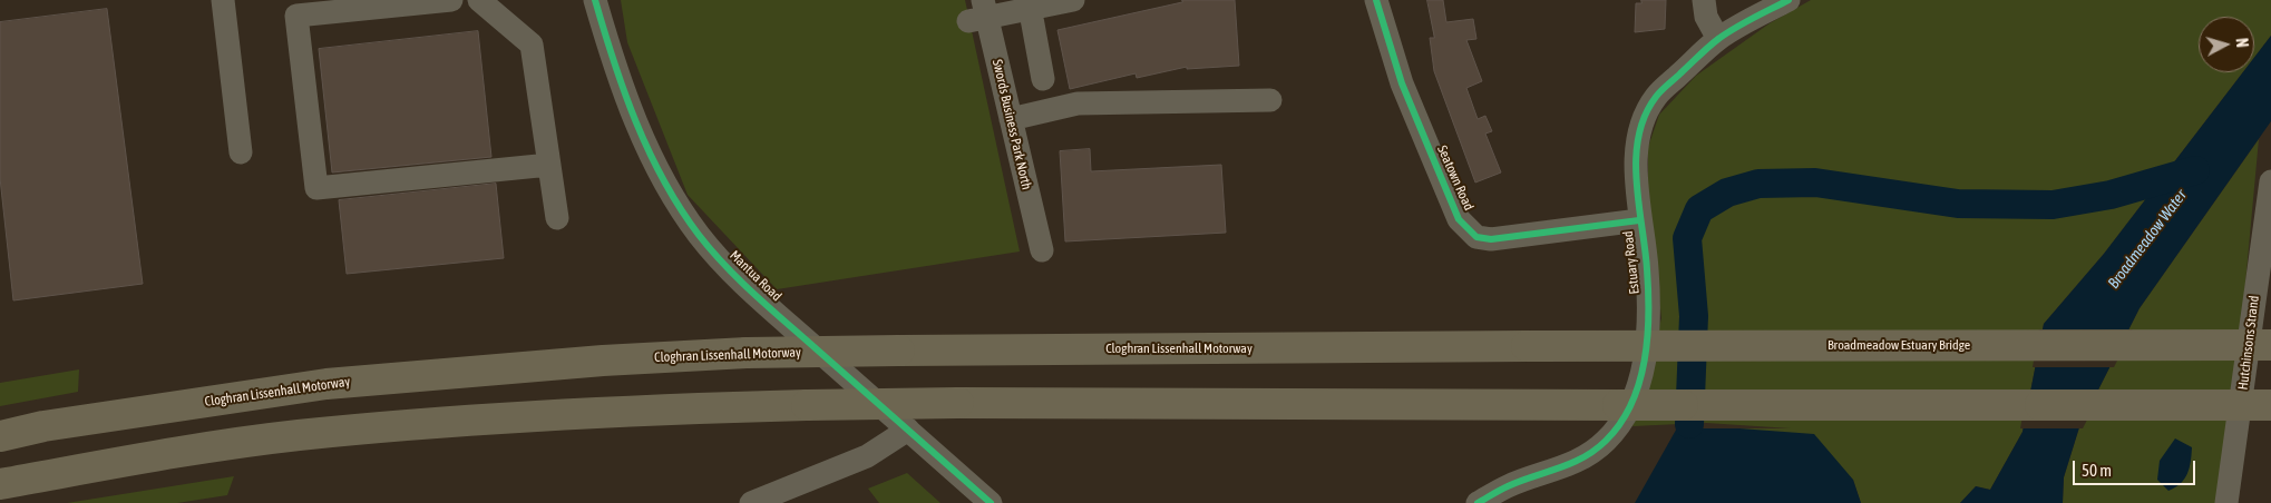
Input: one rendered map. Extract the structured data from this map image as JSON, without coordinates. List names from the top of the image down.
{
  "streets": {
    "highway": ["Broadmeadow Estuary Bridge", "Cloghran Lissenhall Motorway"],
    "street": [
      "Swords Business Park North",
      "Seatown Road",
      "Estuary Road",
      "Mantua Road",
      "Hutchinsons Strand"
    ]
  },
  "crossings": [
    ["Seatown Road", "Estuary Road"],
    ["Broadmeadow Estuary Bridge", "Cloghran Lissenhall Motorway"]
  ],
  "water": ["Broadmeadow Water"],
  "scale_bar": "50 m",
  "north": "right"
}
